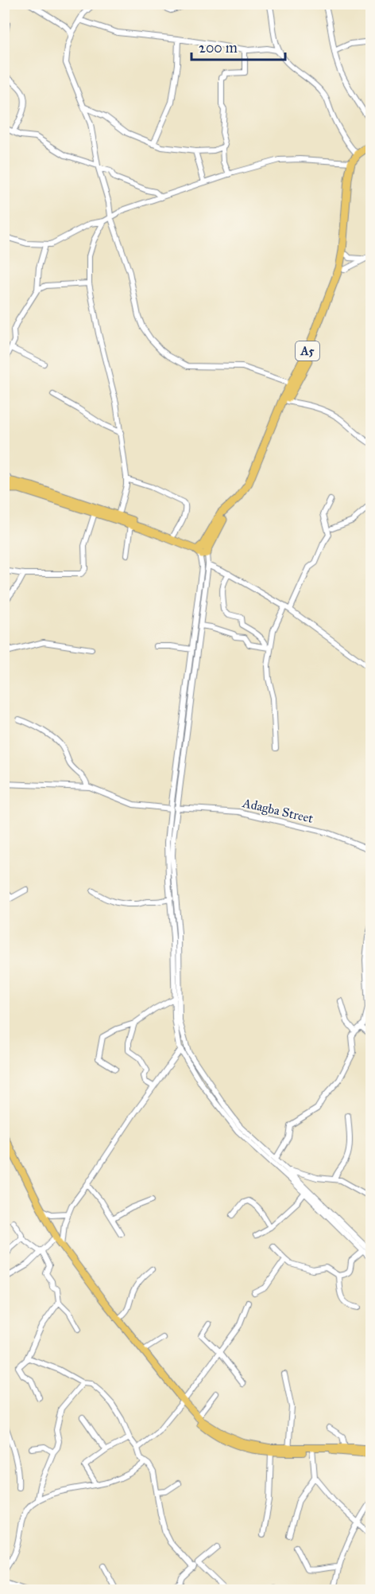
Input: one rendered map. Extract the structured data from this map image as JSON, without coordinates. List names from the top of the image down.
{
  "streets": {
    "highway": ["A5"],
    "street": ["Adagba Street"]
  },
  "scale_bar": "200 m"
}
